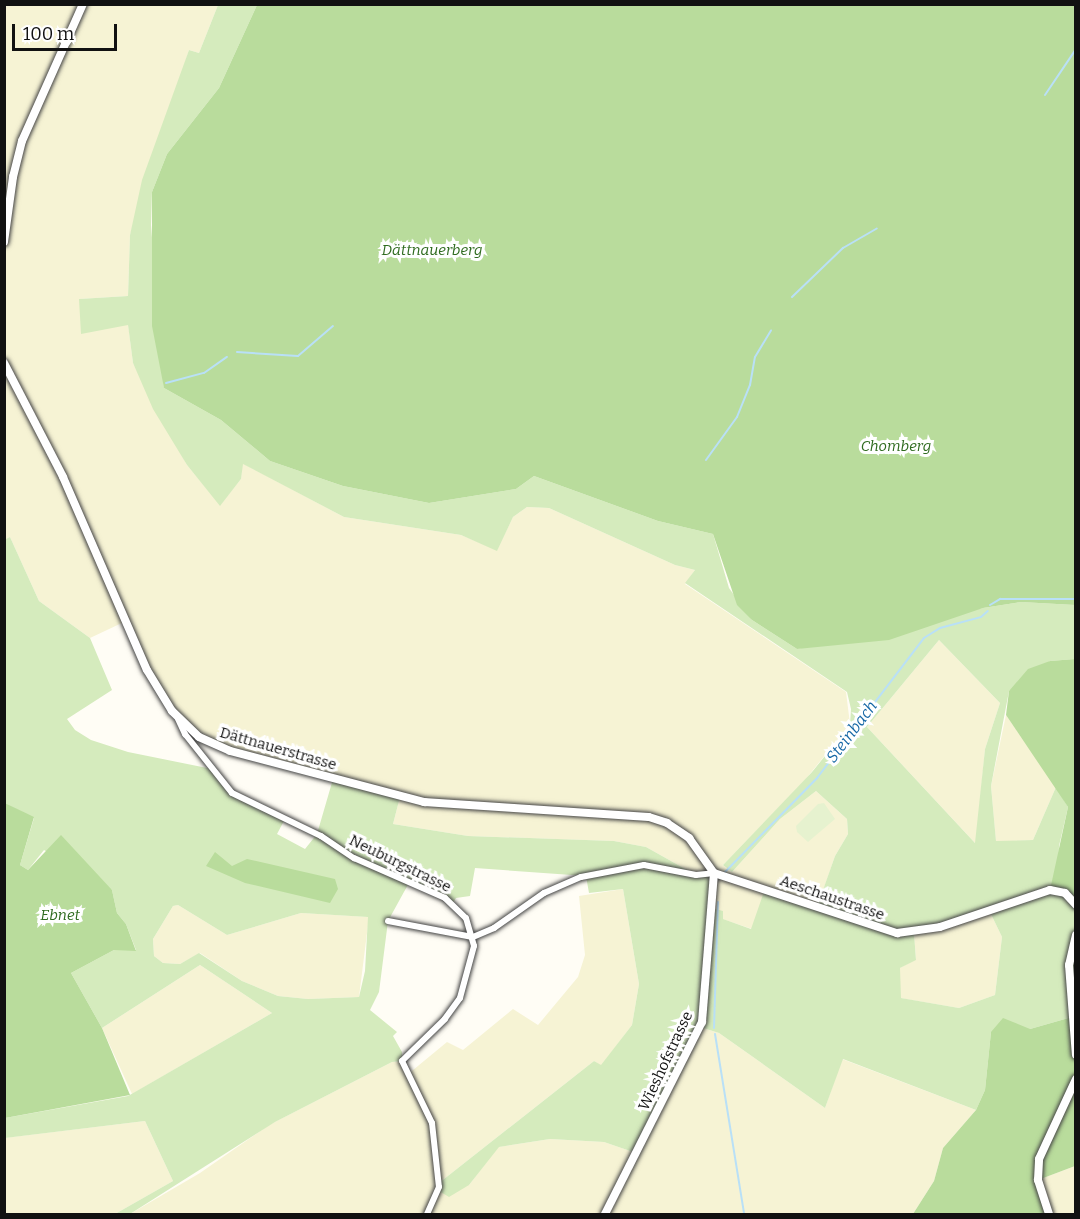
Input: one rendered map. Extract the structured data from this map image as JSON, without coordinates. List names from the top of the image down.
{
  "streets": {
    "street": [
      "Dättnauerstrasse",
      "Neuburgstrasse",
      "Aeschaustrasse",
      "Wieshofstrasse"
    ]
  },
  "crossings": [
    ["Dättnauerstrasse", "Neuburgstrasse"],
    ["Dättnauerstrasse", "Aeschaustrasse"],
    ["Dättnauerstrasse", "Wieshofstrasse"],
    ["Aeschaustrasse", "Wieshofstrasse"]
  ],
  "water": ["Steinbach"],
  "parks": ["Dättnauerberg", "Chomberg", "Ebnet"],
  "scale_bar": "100 m"
}
